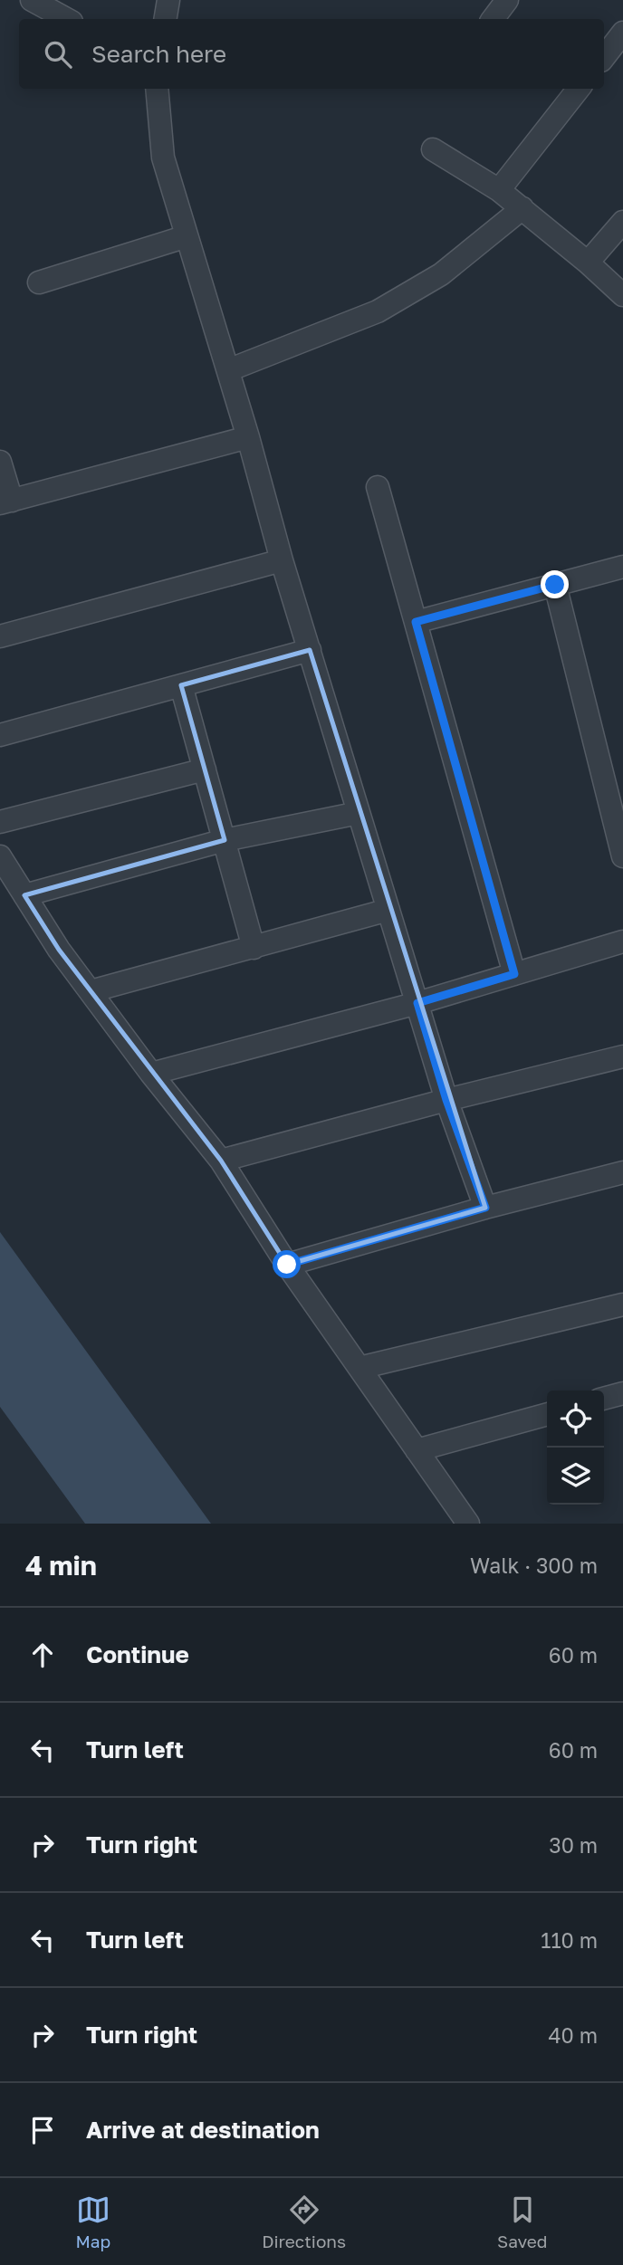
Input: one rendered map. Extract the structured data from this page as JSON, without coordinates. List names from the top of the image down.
{
  "page": {
    "search": "Search here",
    "heading": ["4 min", "Walk · 300 m"],
    "list": [
      ["Continue", "60 m"],
      ["Turn left", "60 m"],
      ["Turn right", "30 m"],
      ["Turn left", "110 m"],
      ["Turn right", "40 m"],
      "Arrive at destination"
    ],
    "nav": ["Map", "Directions", "Saved"]
  }
}
